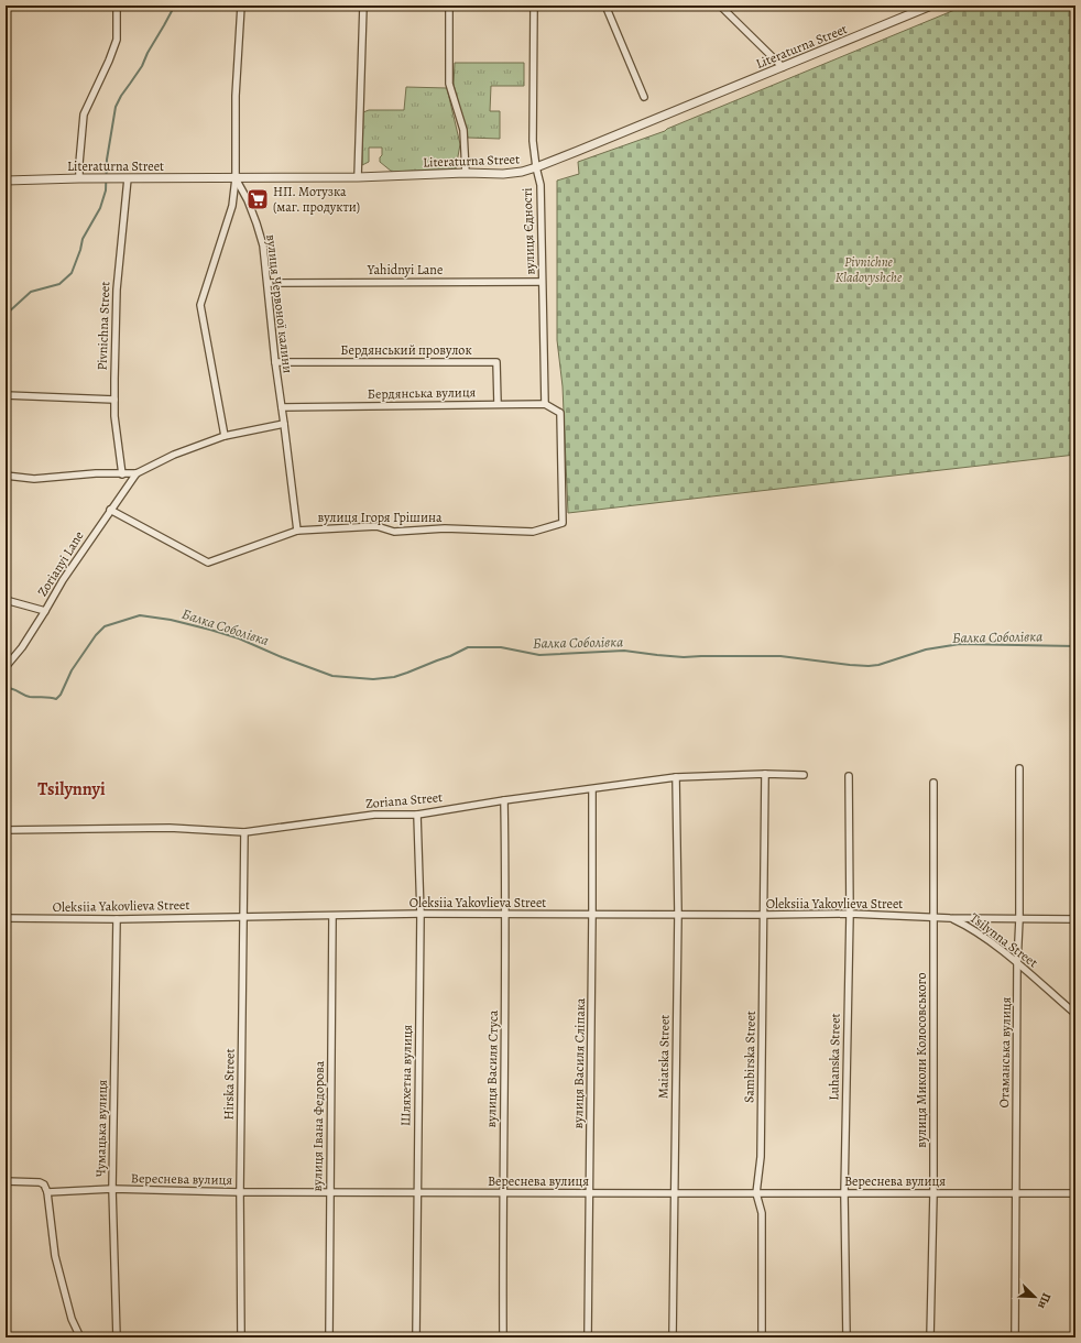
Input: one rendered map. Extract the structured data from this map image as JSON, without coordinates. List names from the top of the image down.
{
  "streets": {
    "street": [
      "Literaturna Street",
      "вулиця Єдності",
      "Yahidnyi Lane",
      "вулиця Червоної калини",
      "Pivnichna Street",
      "Бердянський провулок",
      "Бердянська вулиця",
      "вулиця Ігоря Грішина",
      "Zorianyi Lane",
      "Zoriana Street",
      "Oleksiia Yakovlieva Street",
      "Tsilynna Street",
      "Отаманська вулиця",
      "Maiatska Street",
      "Sambirska Street",
      "Luhanska Street",
      "вулиця Миколи Колосовського",
      "вулиця Василя Сліпака",
      "вулиця Василя Стуса",
      "Шляхетна вулиця",
      "Hirska Street",
      "вулиця Івана Федорова",
      "Чумацька вулиця",
      "Вереснева вулиця"
    ]
  },
  "crossings": [
    ["Literaturna Street", "вулиця Єдності"],
    ["Literaturna Street", "вулиця Червоної калини"],
    ["Literaturna Street", "Pivnichna Street"],
    ["вулиця Єдності", "Yahidnyi Lane"],
    ["вулиця Єдності", "Бердянська вулиця"],
    ["Yahidnyi Lane", "вулиця Червоної калини"],
    ["вулиця Червоної калини", "Бердянський провулок"],
    ["вулиця Червоної калини", "Бердянська вулиця"],
    ["вулиця Червоної калини", "вулиця Ігоря Грішина"],
    ["Бердянський провулок", "Бердянська вулиця"],
    ["Бердянська вулиця", "вулиця Ігоря Грішина"],
    ["вулиця Ігоря Грішина", "Zorianyi Lane"],
    ["Zoriana Street", "Maiatska Street"],
    ["Zoriana Street", "Sambirska Street"],
    ["Zoriana Street", "вулиця Василя Сліпака"],
    ["Zoriana Street", "вулиця Василя Стуса"],
    ["Zoriana Street", "Шляхетна вулиця"],
    ["Zoriana Street", "Hirska Street"],
    ["Oleksiia Yakovlieva Street", "Tsilynna Street"],
    ["Oleksiia Yakovlieva Street", "Maiatska Street"],
    ["Oleksiia Yakovlieva Street", "Sambirska Street"],
    ["Oleksiia Yakovlieva Street", "Luhanska Street"],
    ["Oleksiia Yakovlieva Street", "вулиця Миколи Колосовського"],
    ["Oleksiia Yakovlieva Street", "вулиця Василя Сліпака"],
    ["Oleksiia Yakovlieva Street", "вулиця Василя Стуса"],
    ["Oleksiia Yakovlieva Street", "Шляхетна вулиця"],
    ["Oleksiia Yakovlieva Street", "Hirska Street"],
    ["Oleksiia Yakovlieva Street", "вулиця Івана Федорова"],
    ["Oleksiia Yakovlieva Street", "Чумацька вулиця"],
    ["Tsilynna Street", "Отаманська вулиця"],
    ["Отаманська вулиця", "Вереснева вулиця"],
    ["Maiatska Street", "Вереснева вулиця"],
    ["Sambirska Street", "Вереснева вулиця"],
    ["Luhanska Street", "Вереснева вулиця"],
    ["вулиця Миколи Колосовського", "Вереснева вулиця"],
    ["вулиця Василя Сліпака", "Вереснева вулиця"],
    ["вулиця Василя Стуса", "Вереснева вулиця"],
    ["Шляхетна вулиця", "Вереснева вулиця"],
    ["Hirska Street", "Вереснева вулиця"],
    ["вулиця Івана Федорова", "Вереснева вулиця"],
    ["Чумацька вулиця", "Вереснева вулиця"]
  ],
  "districts": ["Tsilynnyi"],
  "water": ["Балка Соболівка"],
  "parks": ["Pivnichne Kladovyshche"],
  "places": {
    "supermarket": ["НП. Мотузка (маг. продукти)"]
  },
  "north": "bottom right"
}
